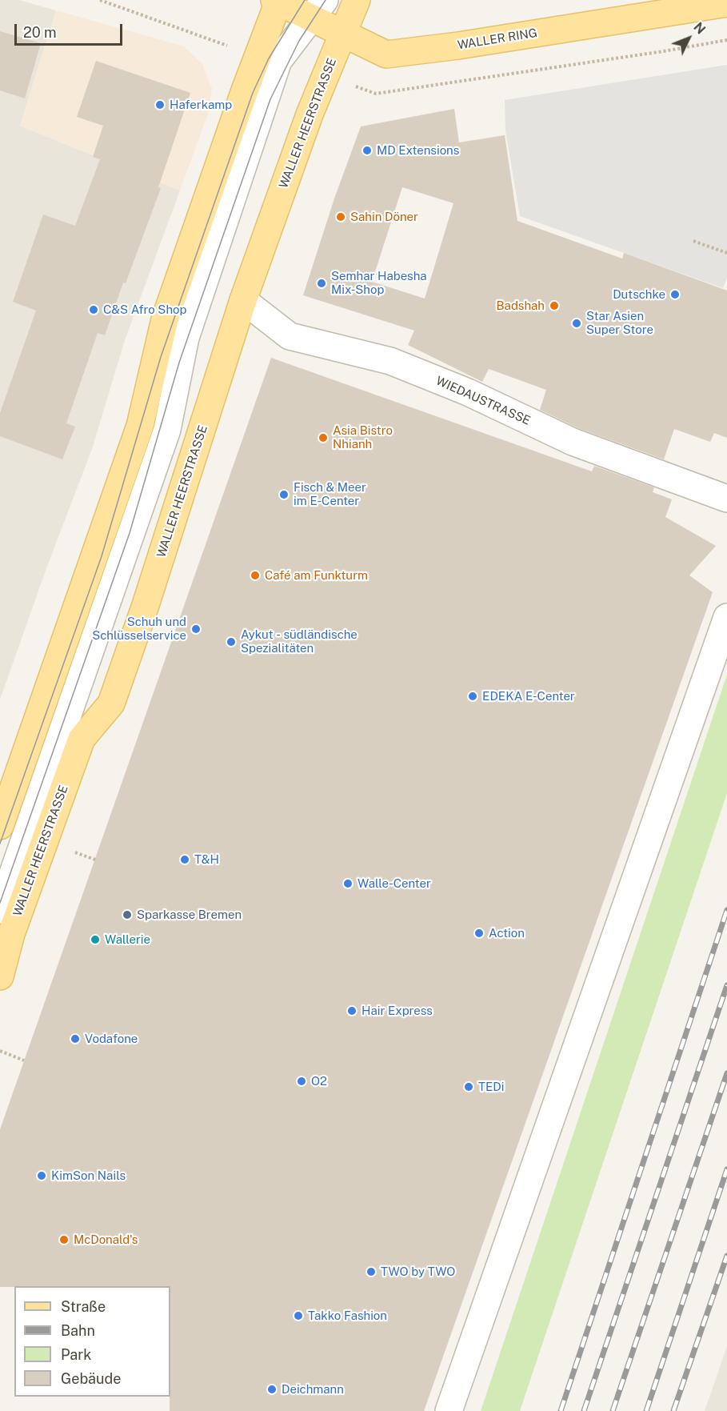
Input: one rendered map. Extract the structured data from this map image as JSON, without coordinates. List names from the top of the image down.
{
  "streets": {
    "main road": ["WALLER RING", "WALLER HEERSTRASSE"],
    "street": ["WIEDAUSTRASSE"]
  },
  "crossings": [
    ["WALLER RING", "WALLER HEERSTRASSE"],
    ["WALLER HEERSTRASSE", "WIEDAUSTRASSE"]
  ],
  "places": [
    "Haferkamp",
    "MD Extensions",
    "Sahin Döner",
    "Semhar Habesha Mix-Shop",
    "Dutschke",
    "Badshah",
    "C&S Afro Shop",
    "Star Asien Super Store",
    "Asia Bistro Nhianh",
    "Fisch & Meer im E-Center",
    "Café am Funkturm",
    "Schuh und Schlüsselservice",
    "Aykut - südländische Spezialitäten",
    "EDEKA E-Center",
    "T&H",
    "Walle-Center",
    "Sparkasse Bremen",
    "Action",
    "Wallerie",
    "Hair Express",
    "Vodafone",
    "O2",
    "TEDi",
    "KimSon Nails",
    "McDonald's",
    "TWO by TWO",
    "Takko Fashion",
    "Deichmann"
  ],
  "legend": [
    "Straße",
    "Bahn",
    "Park",
    "Gebäude"
  ],
  "scale_bar": "20 m",
  "north": "top right"
}
